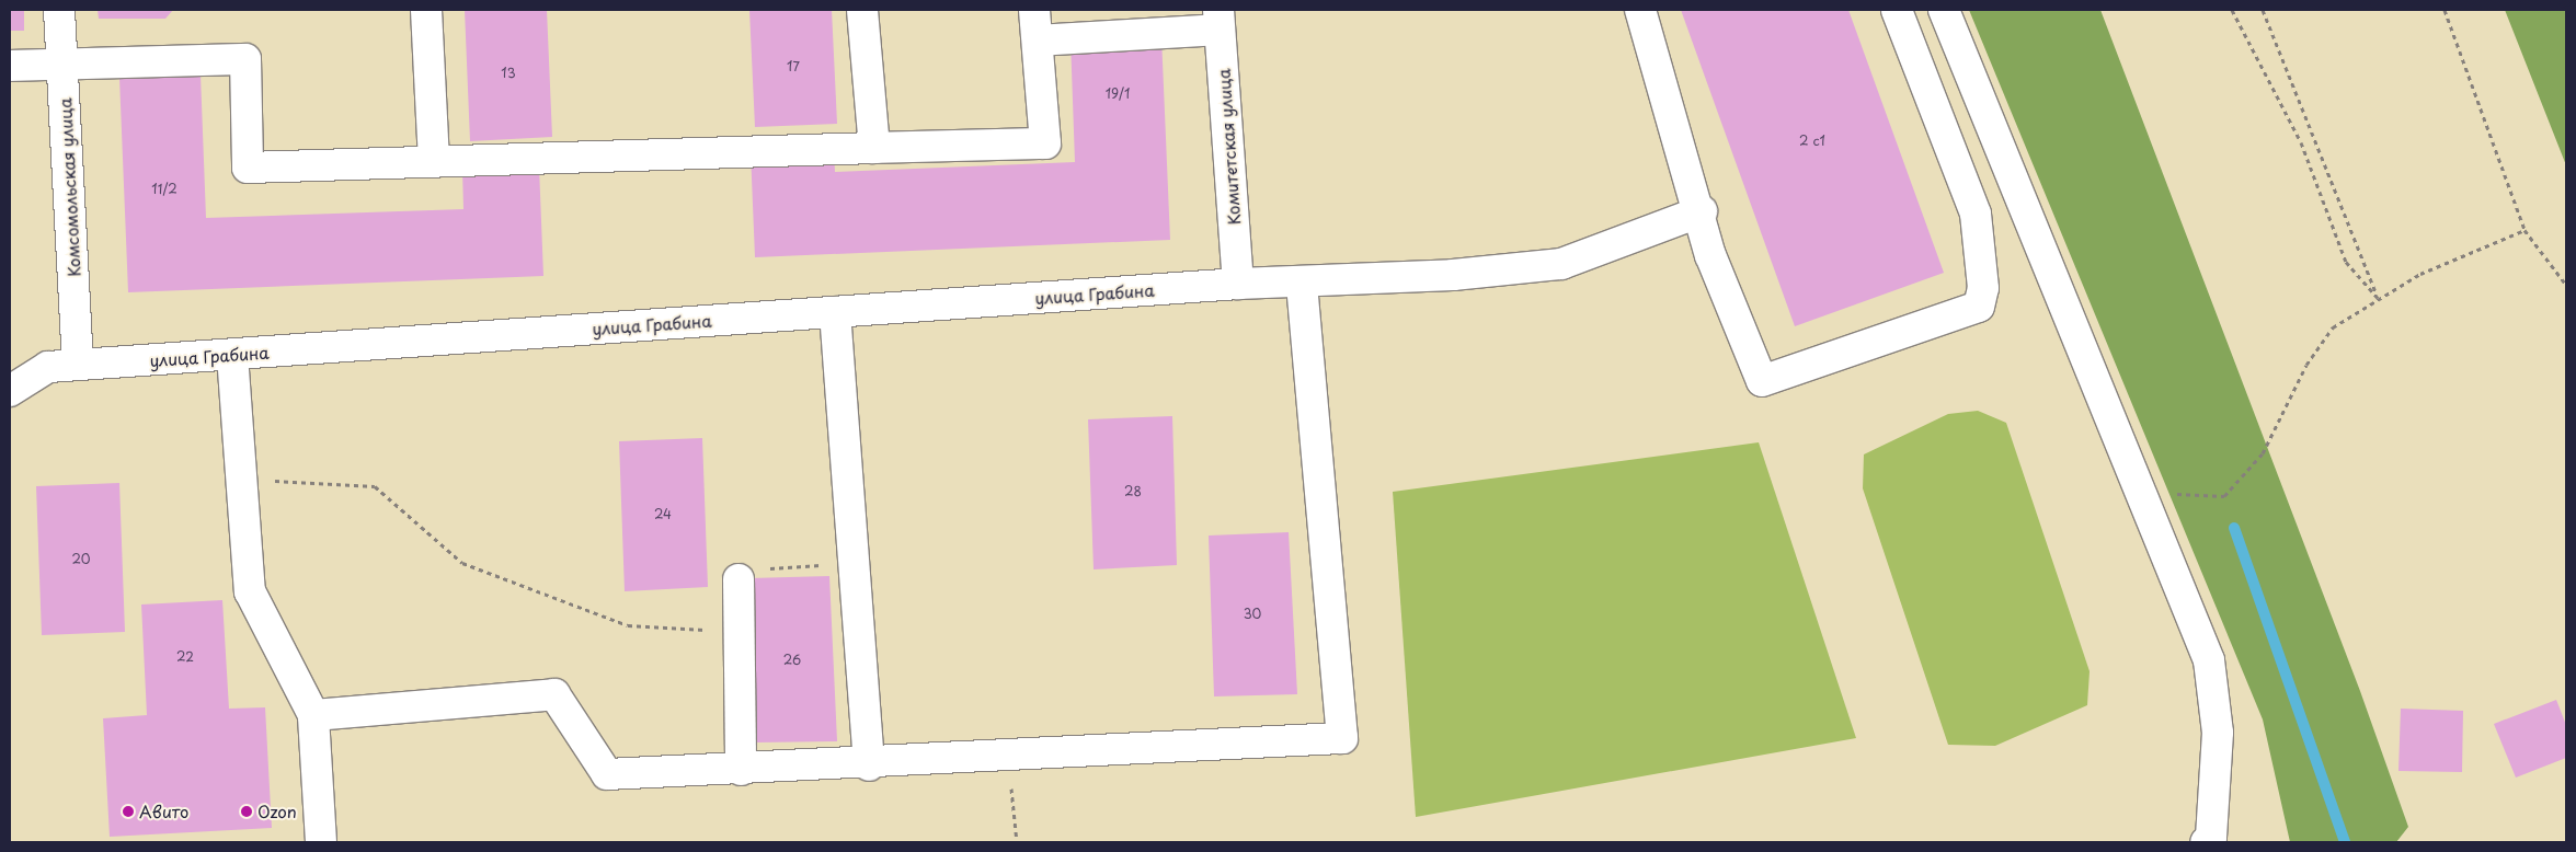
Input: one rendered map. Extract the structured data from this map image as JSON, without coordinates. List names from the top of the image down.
{
  "streets": {
    "street": ["Комитетская улица", "Комсомольская улица", "улица Грабина"]
  },
  "crossings": [
    ["Комитетская улица", "улица Грабина"],
    ["Комсомольская улица", "улица Грабина"]
  ],
  "places": ["Авито", "Ozon"],
  "house_numbers": [
    "17",
    "13",
    "19/1",
    "2 с1",
    "11/2",
    "28",
    "24",
    "20",
    "30",
    "22",
    "26"
  ]
}
